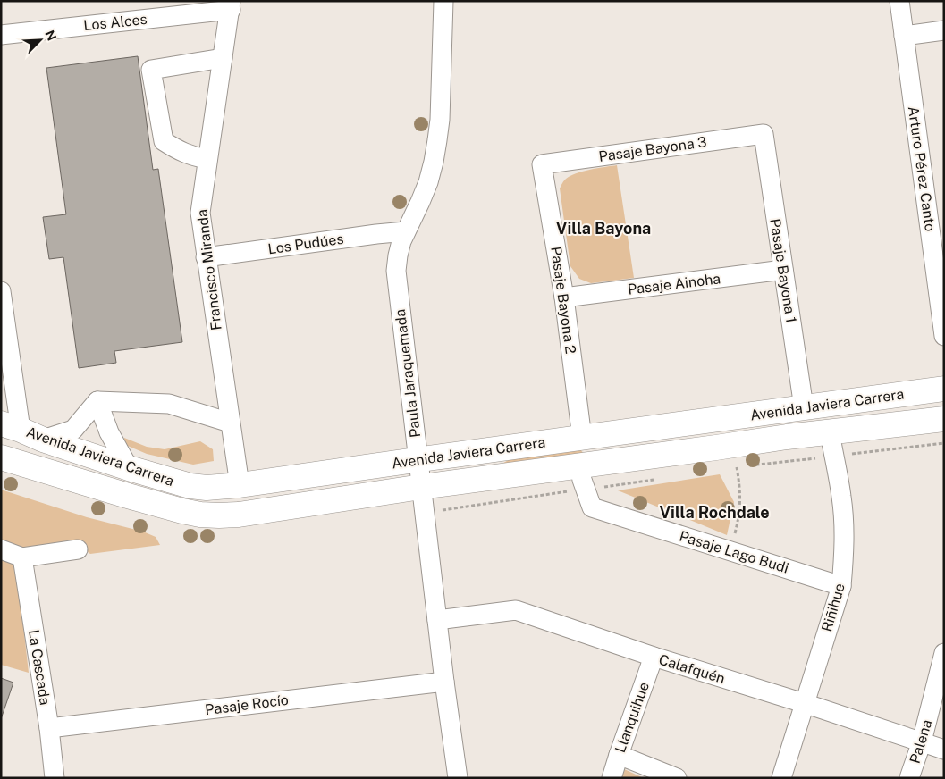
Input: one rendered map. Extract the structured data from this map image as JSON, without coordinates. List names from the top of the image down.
{
  "streets": {
    "main road": ["Avenida Javiera Carrera"],
    "street": [
      "Los Alces",
      "Pasaje Bayona 3",
      "Arturo Pérez Canto",
      "Los Pudúes",
      "Francisco Miranda",
      "Pasaje Bayona 1",
      "Pasaje Ainoha",
      "Pasaje Bayona 2",
      "Paula Jaraquemada",
      "Pasaje Lago Budi",
      "Riñihue",
      "La Cascada",
      "Calafquén",
      "Pasaje Rocío",
      "Llanquihue",
      "Palena"
    ]
  },
  "crossings": [
    ["Los Alces", "Francisco Miranda"],
    ["Pasaje Bayona 3", "Pasaje Bayona 1"],
    ["Pasaje Bayona 3", "Pasaje Bayona 2"],
    ["Los Pudúes", "Francisco Miranda"],
    ["Los Pudúes", "Paula Jaraquemada"],
    ["Francisco Miranda", "Avenida Javiera Carrera"],
    ["Pasaje Bayona 1", "Pasaje Ainoha"],
    ["Pasaje Bayona 1", "Avenida Javiera Carrera"],
    ["Pasaje Ainoha", "Pasaje Bayona 2"],
    ["Pasaje Bayona 2", "Avenida Javiera Carrera"],
    ["Paula Jaraquemada", "Avenida Javiera Carrera"],
    ["Paula Jaraquemada", "Calafquén"],
    ["Paula Jaraquemada", "Pasaje Rocío"],
    ["Avenida Javiera Carrera", "Pasaje Lago Budi"],
    ["Avenida Javiera Carrera", "Riñihue"],
    ["Pasaje Lago Budi", "Riñihue"],
    ["Riñihue", "Calafquén"],
    ["La Cascada", "Pasaje Rocío"],
    ["Calafquén", "Llanquihue"],
    ["Calafquén", "Palena"]
  ],
  "districts": ["Villa Bayona", "Villa Rochdale"],
  "north": "top right"
}
